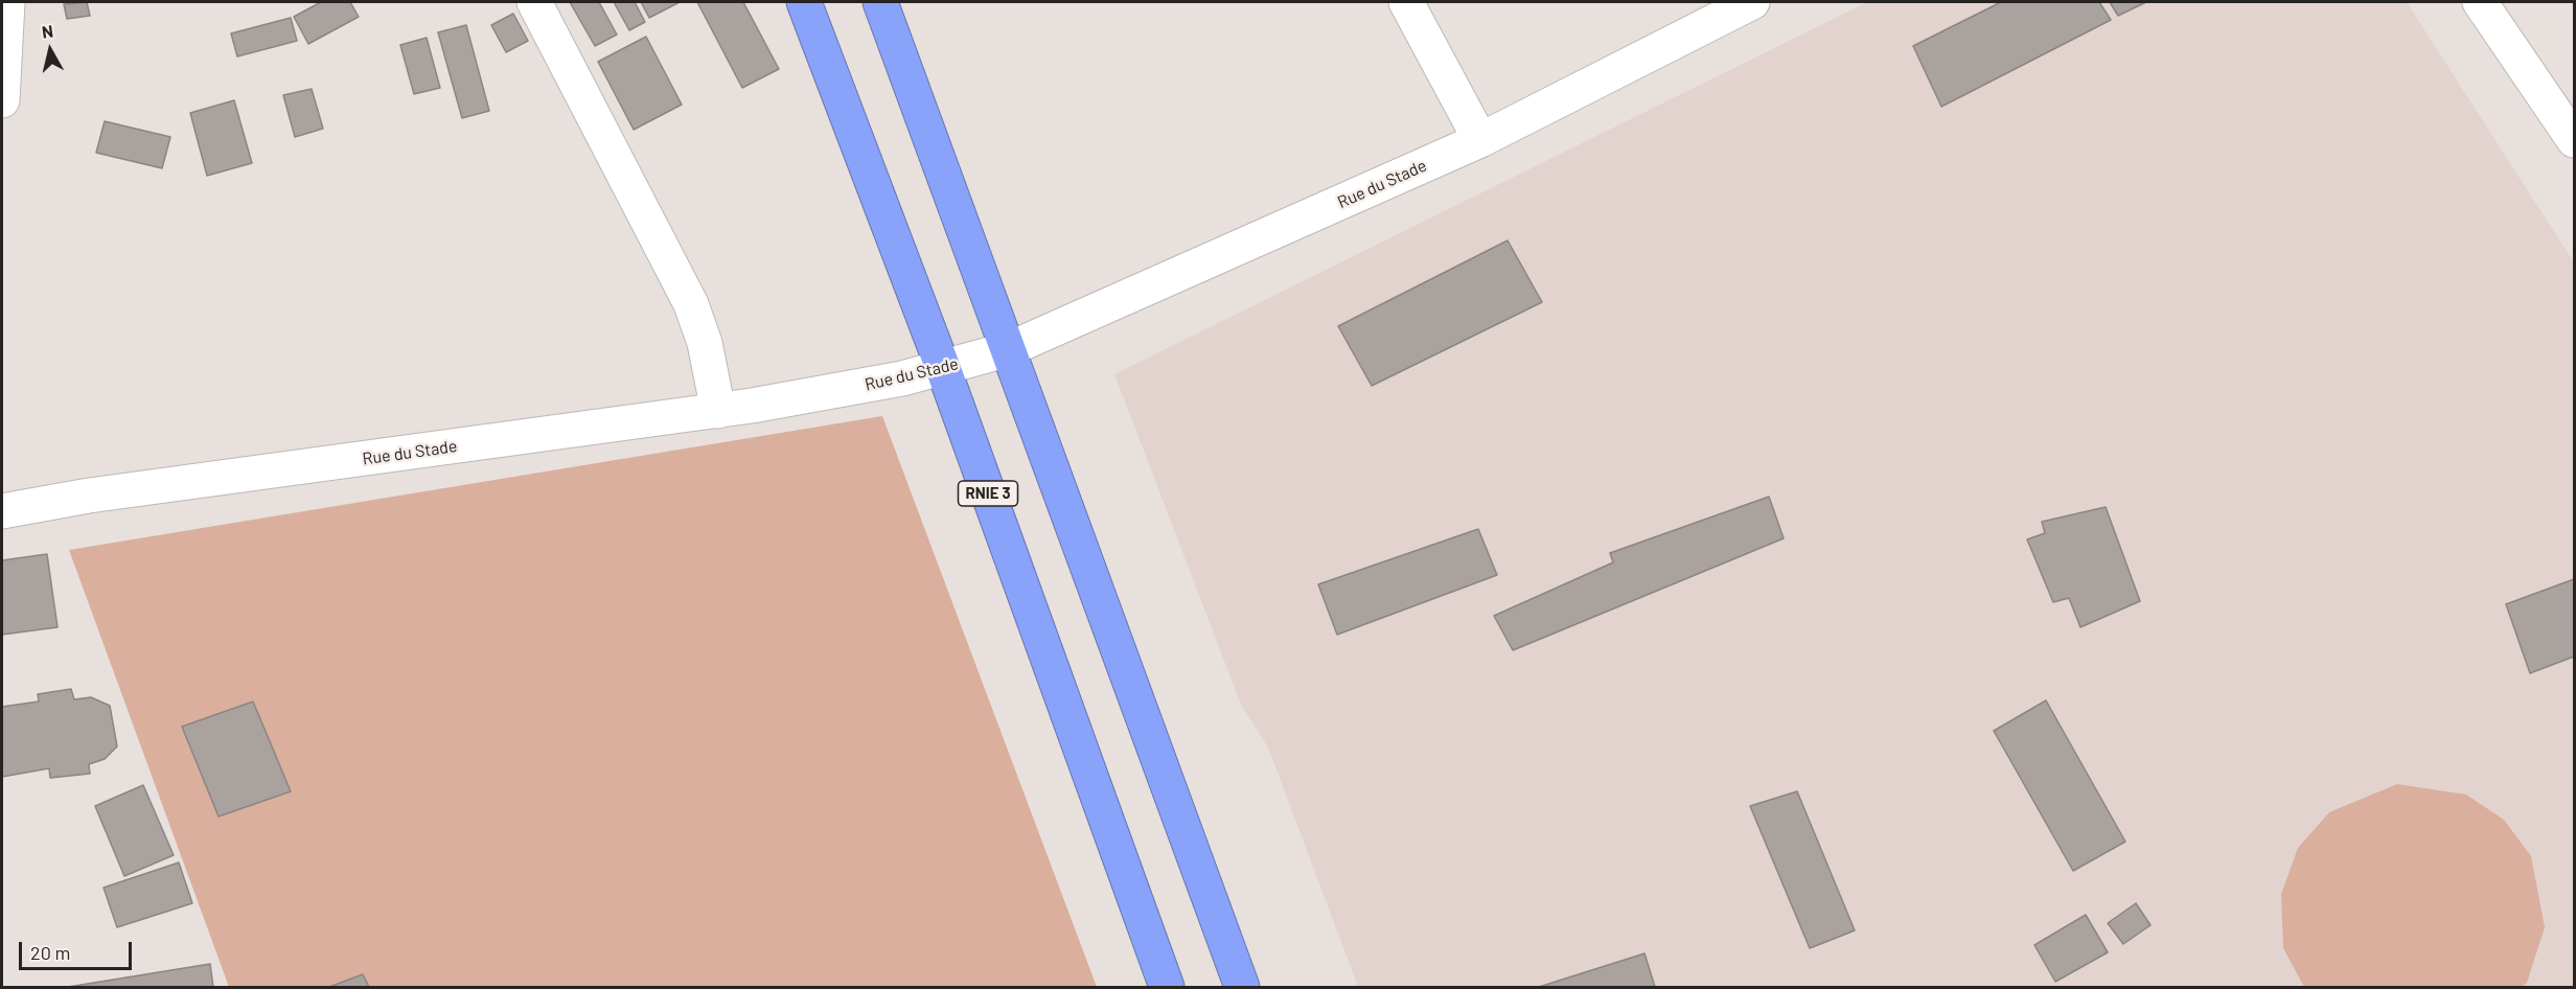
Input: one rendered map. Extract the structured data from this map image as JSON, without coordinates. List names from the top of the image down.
{
  "streets": {
    "highway": ["RNIE 3"],
    "street": ["Rue du Stade"]
  },
  "crossings": [
    ["Rue du Stade", "RNIE 3"]
  ],
  "scale_bar": "20 m",
  "north": "top"
}
